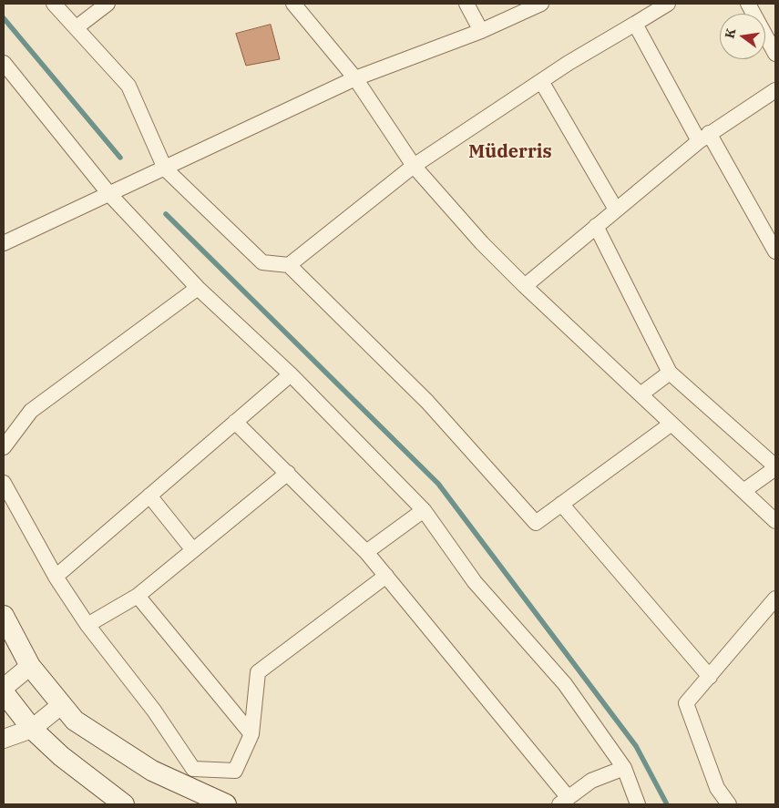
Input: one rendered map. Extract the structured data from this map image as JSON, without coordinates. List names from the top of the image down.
{
  "districts": ["Müderris"],
  "north": "left"
}
